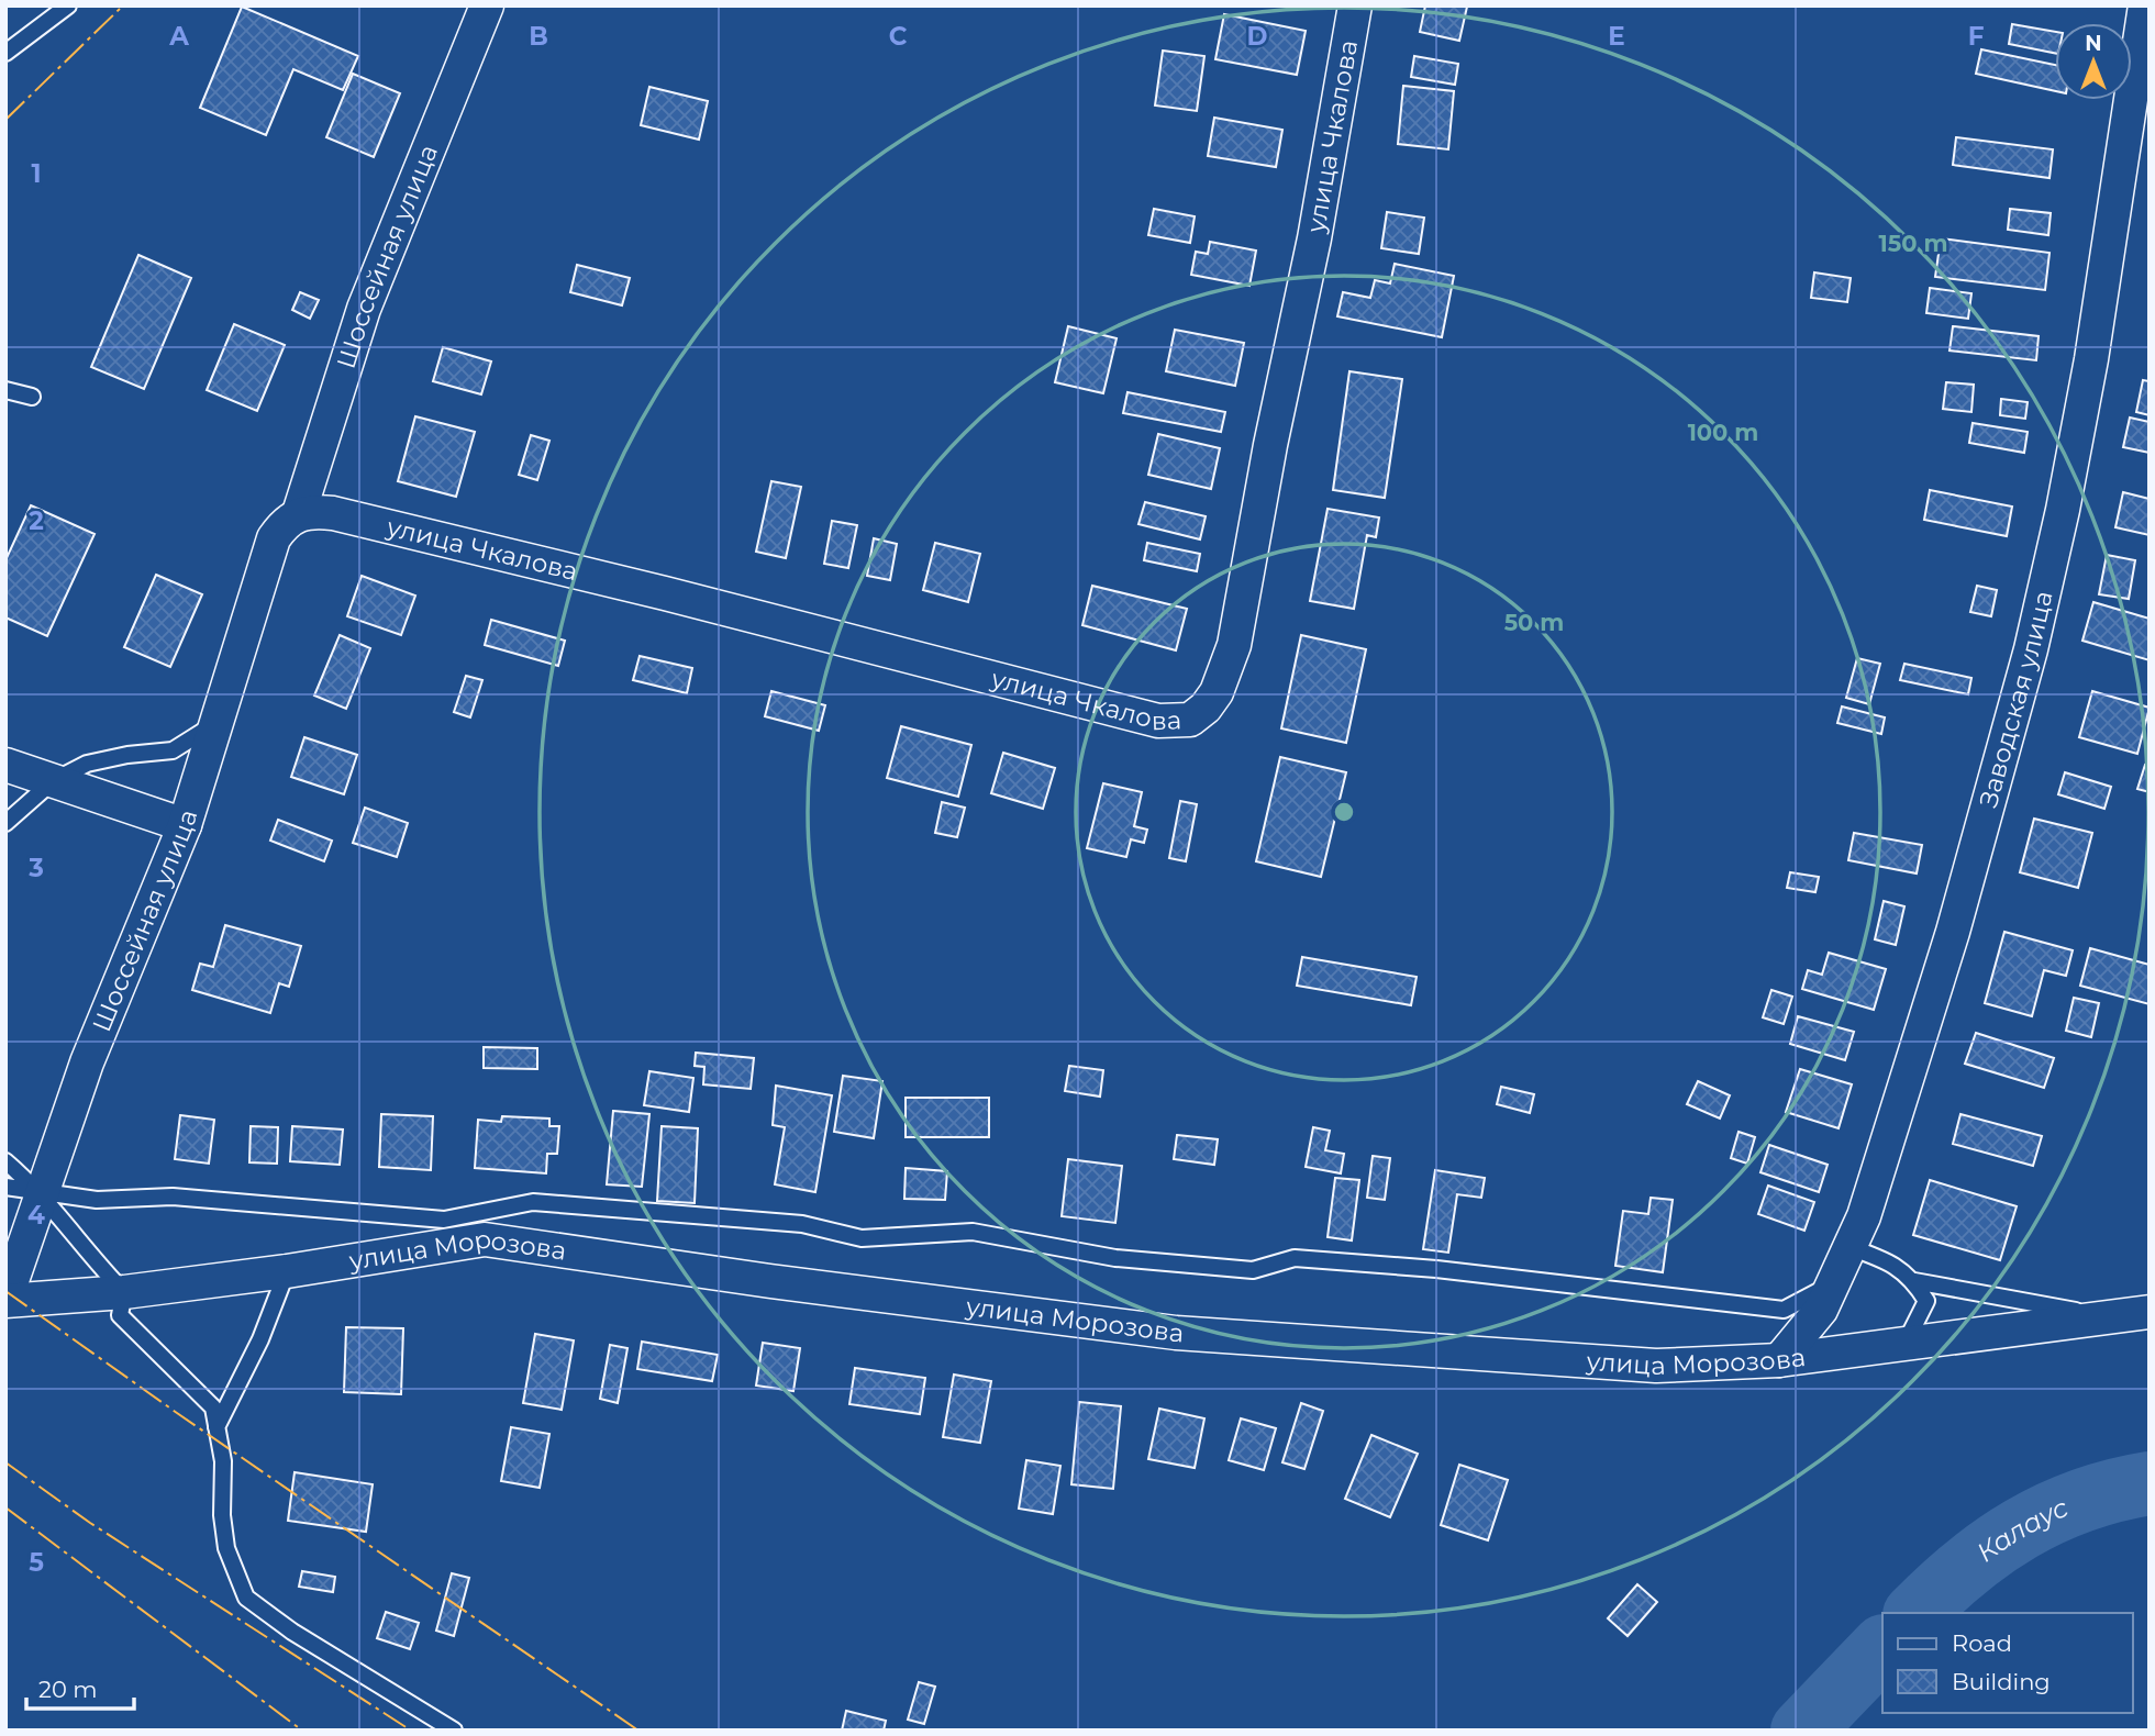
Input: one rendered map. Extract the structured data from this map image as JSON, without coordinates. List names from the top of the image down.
{
  "streets": {
    "street": [
      "улица Чкалова",
      "Шоссейная улица",
      "Заводская улица",
      "улица Морозова"
    ]
  },
  "crossings": [
    ["улица Чкалова", "Шоссейная улица"],
    ["Шоссейная улица", "улица Морозова"],
    ["Заводская улица", "улица Морозова"]
  ],
  "water": ["Калаус"],
  "legend": ["Road", "Building"],
  "scale_bar": "20 m",
  "north": "top",
  "grid": {
    "columns": [
      "A",
      "B",
      "C",
      "D",
      "E",
      "F"
    ],
    "rows": [
      "1",
      "2",
      "3",
      "4",
      "5"
    ]
  },
  "rings": ["150 m", "100 m", "50 m"]
}
